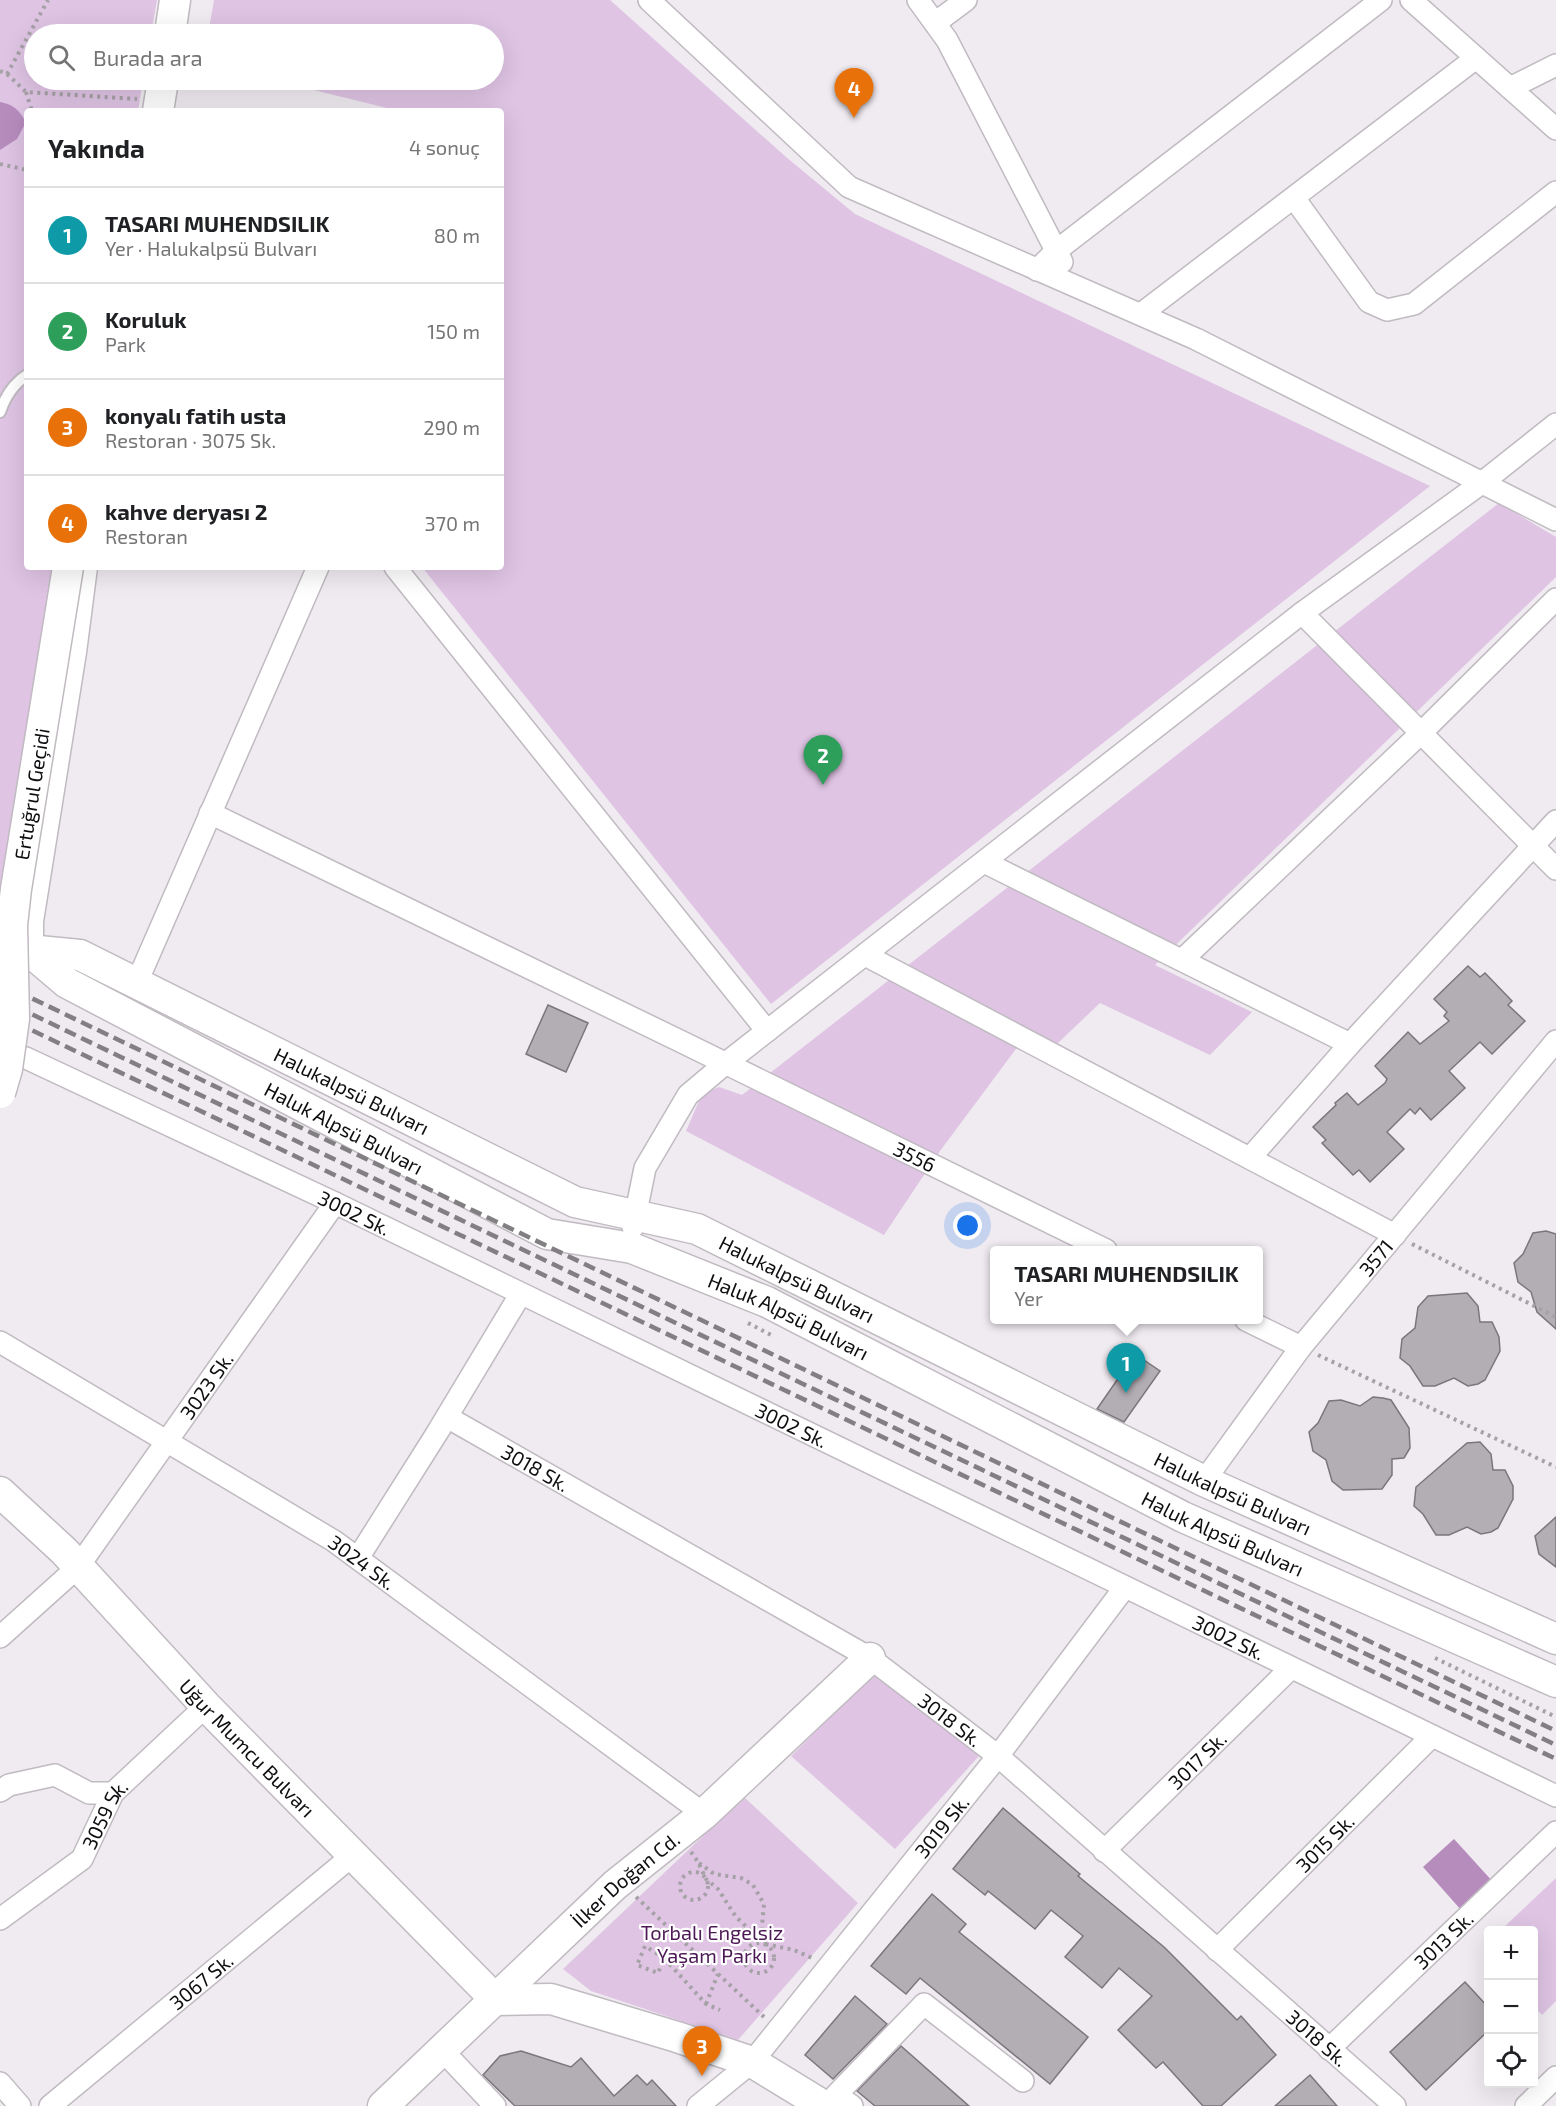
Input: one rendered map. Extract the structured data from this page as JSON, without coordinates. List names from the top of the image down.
{
  "streets": {
    "main road": [
      "Ertuğrul Geçidi",
      "Halukalpsü Bulvarı",
      "Haluk Alpsü Bulvarı",
      "Uğur Mumcu Bulvarı",
      "İlker Doğan Cd."
    ],
    "street": [
      "3556",
      "3002 Sk.",
      "3571",
      "3023 Sk.",
      "3018 Sk.",
      "3024 Sk.",
      "3017 Sk.",
      "3059 Sk.",
      "3019 Sk.",
      "3015 Sk.",
      "3013 Sk.",
      "3067 Sk."
    ]
  },
  "crossings": [
    ["Halukalpsü Bulvarı", "Haluk Alpsü Bulvarı"],
    ["Halukalpsü Bulvarı", "3571"],
    ["3002 Sk.", "3023 Sk."],
    ["3002 Sk.", "3017 Sk."],
    ["3002 Sk.", "3019 Sk."],
    ["3002 Sk.", "3015 Sk."],
    ["3023 Sk.", "3024 Sk."],
    ["3023 Sk.", "Uğur Mumcu Bulvarı"],
    ["3018 Sk.", "3017 Sk."],
    ["3018 Sk.", "3019 Sk."],
    ["3018 Sk.", "3015 Sk."],
    ["3018 Sk.", "İlker Doğan Cd."],
    ["3018 Sk.", "3013 Sk."],
    ["3024 Sk.", "İlker Doğan Cd."],
    ["Uğur Mumcu Bulvarı", "3059 Sk."],
    ["Uğur Mumcu Bulvarı", "İlker Doğan Cd."],
    ["Uğur Mumcu Bulvarı", "3067 Sk."]
  ],
  "parks": ["Torbalı Engelsiz Yaşam Parkı"],
  "page": {
    "search": "Burada ara",
    "pins": [
      "4",
      "2",
      "1",
      "3"
    ],
    "heading": ["Yakında", "4 sonuç"],
    "list": [
      {
        "mark": "1",
        "name": "TASARI MUHENDSILIK",
        "note": "Yer · Halukalpsü Bulvarı",
        "value": "80 m"
      },
      {
        "mark": "2",
        "name": "Koruluk",
        "note": "Park",
        "value": "150 m"
      },
      {
        "mark": "3",
        "name": "konyalı fatih usta",
        "note": "Restoran · 3075 Sk.",
        "value": "290 m"
      },
      {
        "mark": "4",
        "name": "kahve deryası 2",
        "note": "Restoran",
        "value": "370 m"
      }
    ],
    "popup": ["TASARI MUHENDSILIK", "Yer"],
    "map_buttons": ["+", "−"]
  }
}
